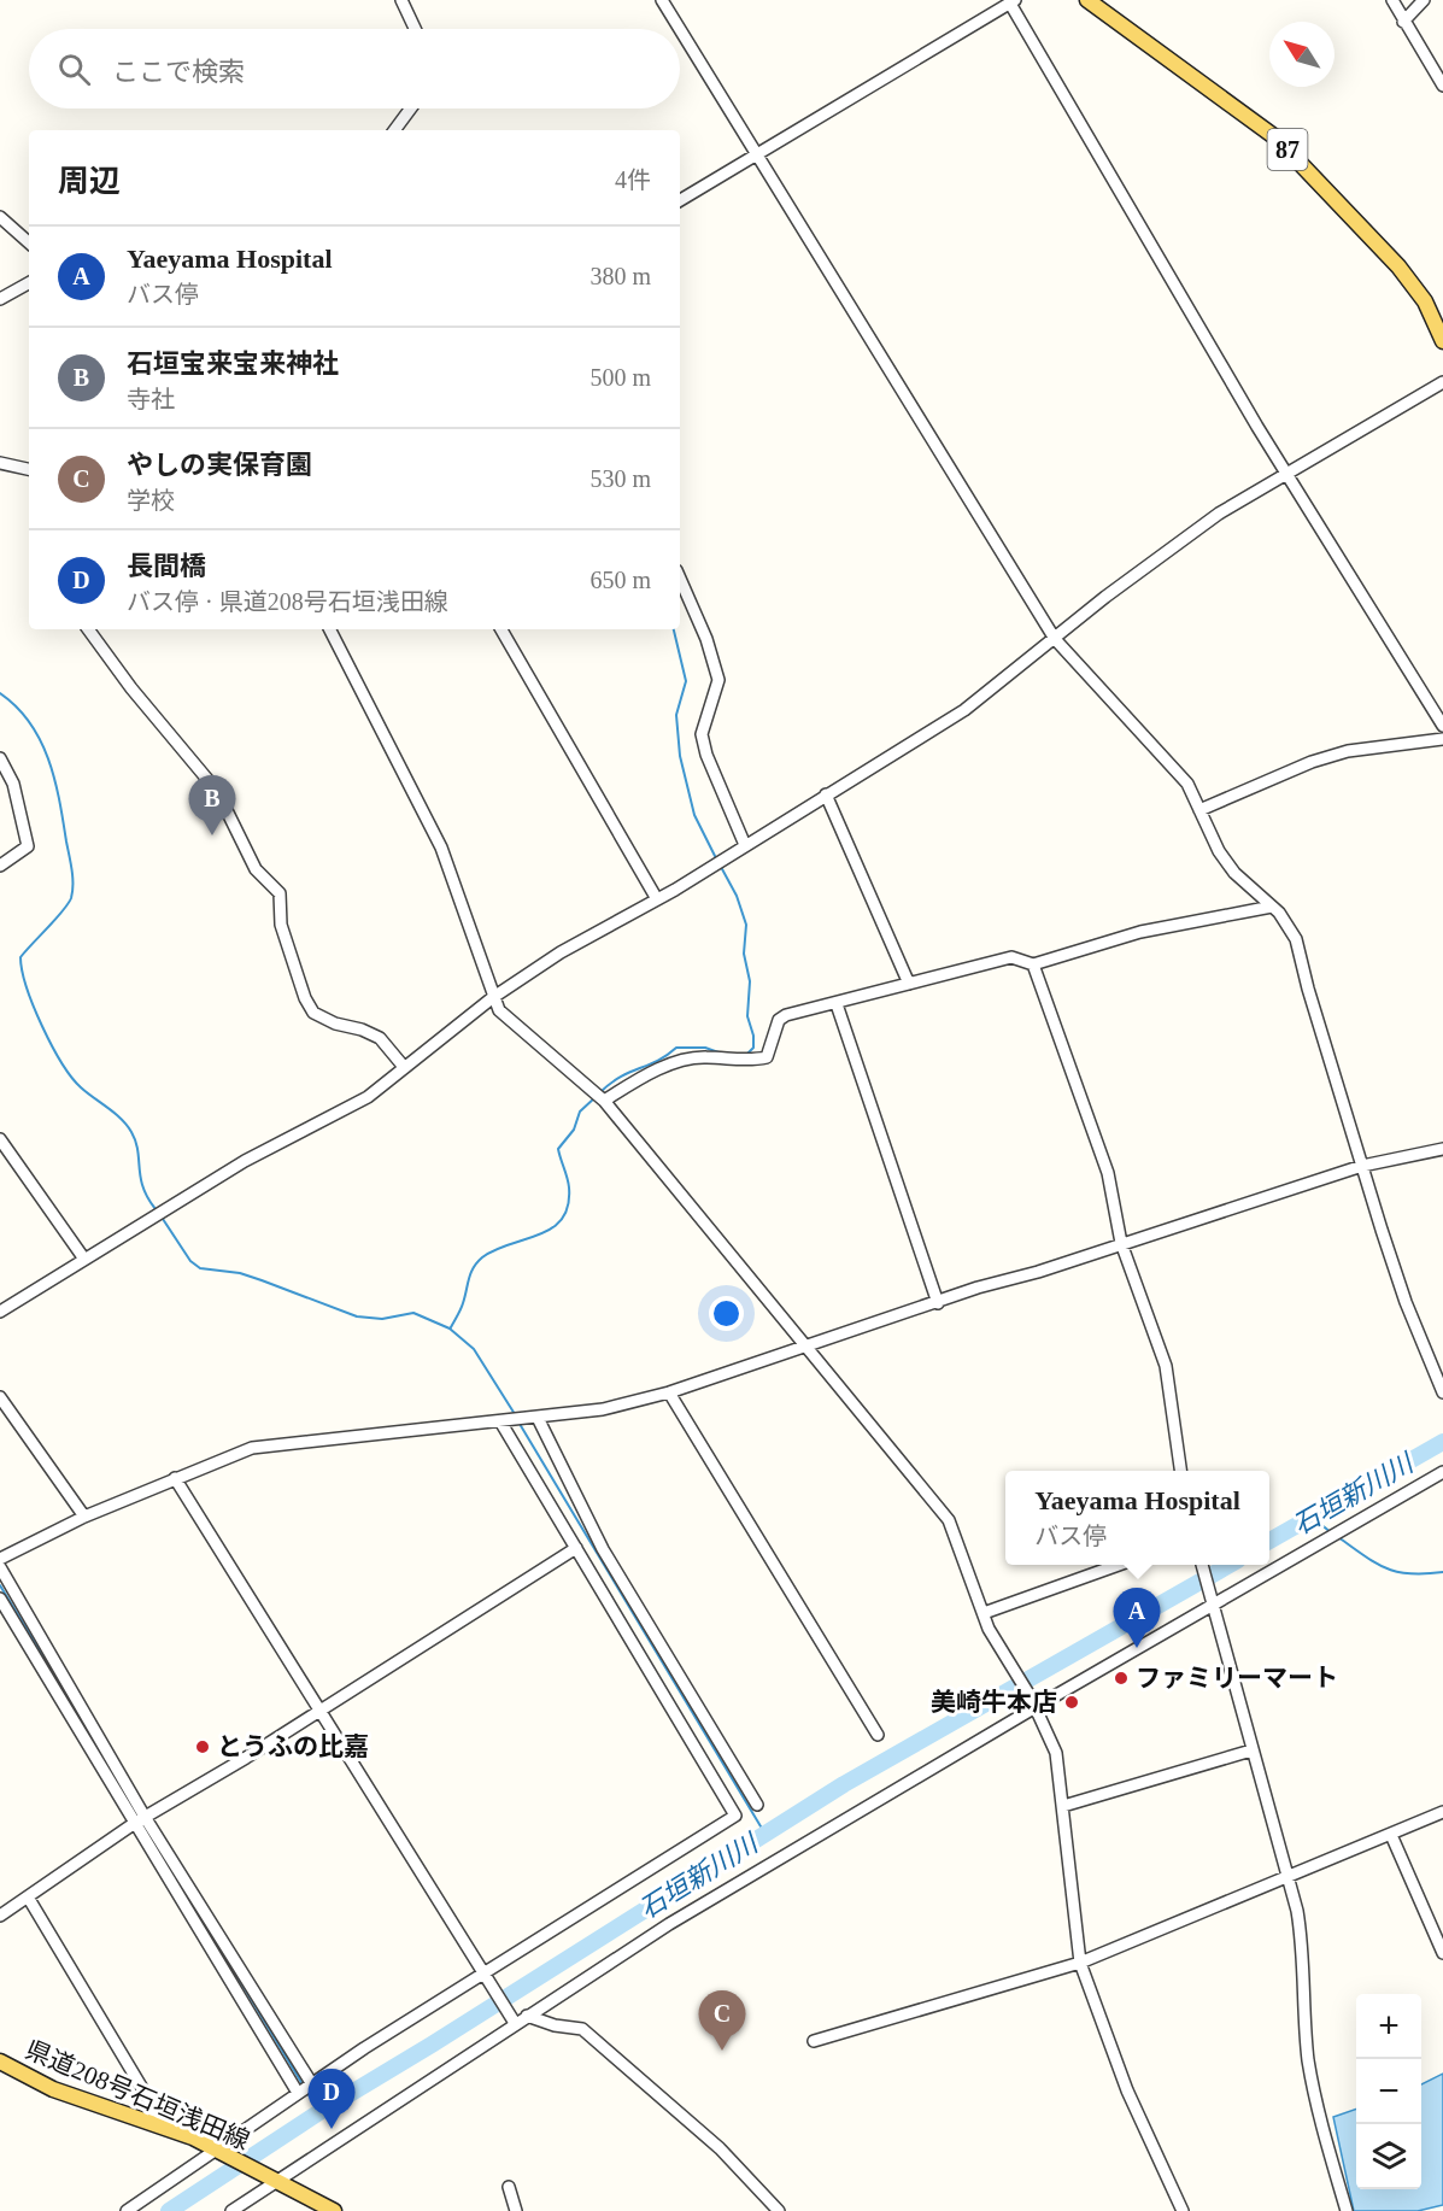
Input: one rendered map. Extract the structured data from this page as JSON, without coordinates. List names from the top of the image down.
{
  "streets": {
    "main road": ["87", "県道208号石垣浅田線"]
  },
  "water": ["石垣新川川"],
  "places": ["ファミリーマート", "美崎牛本店", "とうふの比嘉"],
  "north": "top left",
  "page": {
    "search": "ここで検索",
    "heading": ["周辺", "4件"],
    "list": [
      {
        "mark": "A",
        "name": "Yaeyama Hospital",
        "note": "バス停",
        "value": "380 m"
      },
      {
        "mark": "B",
        "name": "石垣宝来宝来神社",
        "note": "寺社",
        "value": "500 m"
      },
      {
        "mark": "C",
        "name": "やしの実保育園",
        "note": "学校",
        "value": "530 m"
      },
      {
        "mark": "D",
        "name": "長間橋",
        "note": "バス停 · 県道208号石垣浅田線",
        "value": "650 m"
      }
    ],
    "pins": [
      "B",
      "A",
      "C",
      "D"
    ],
    "popup": ["Yaeyama Hospital", "バス停"],
    "map_buttons": ["+", "−"]
  }
}
